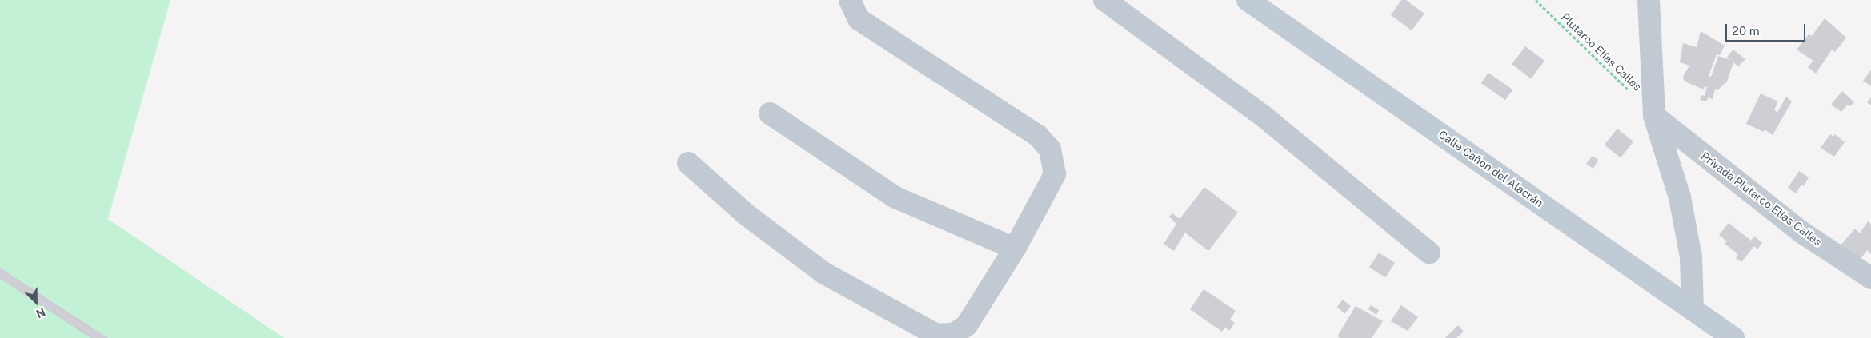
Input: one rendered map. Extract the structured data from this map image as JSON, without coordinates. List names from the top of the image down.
{
  "streets": {
    "main road": ["Calle Cañon del Alacrán"],
    "street": ["Privada Plutarco Elías Calles"],
    "path": ["Plutarco Elías Calles"]
  },
  "crossings": [
    ["Plutarco Elías Calles", "Privada Plutarco Elías Calles"]
  ],
  "scale_bar": "20 m",
  "north": "bottom right"
}
